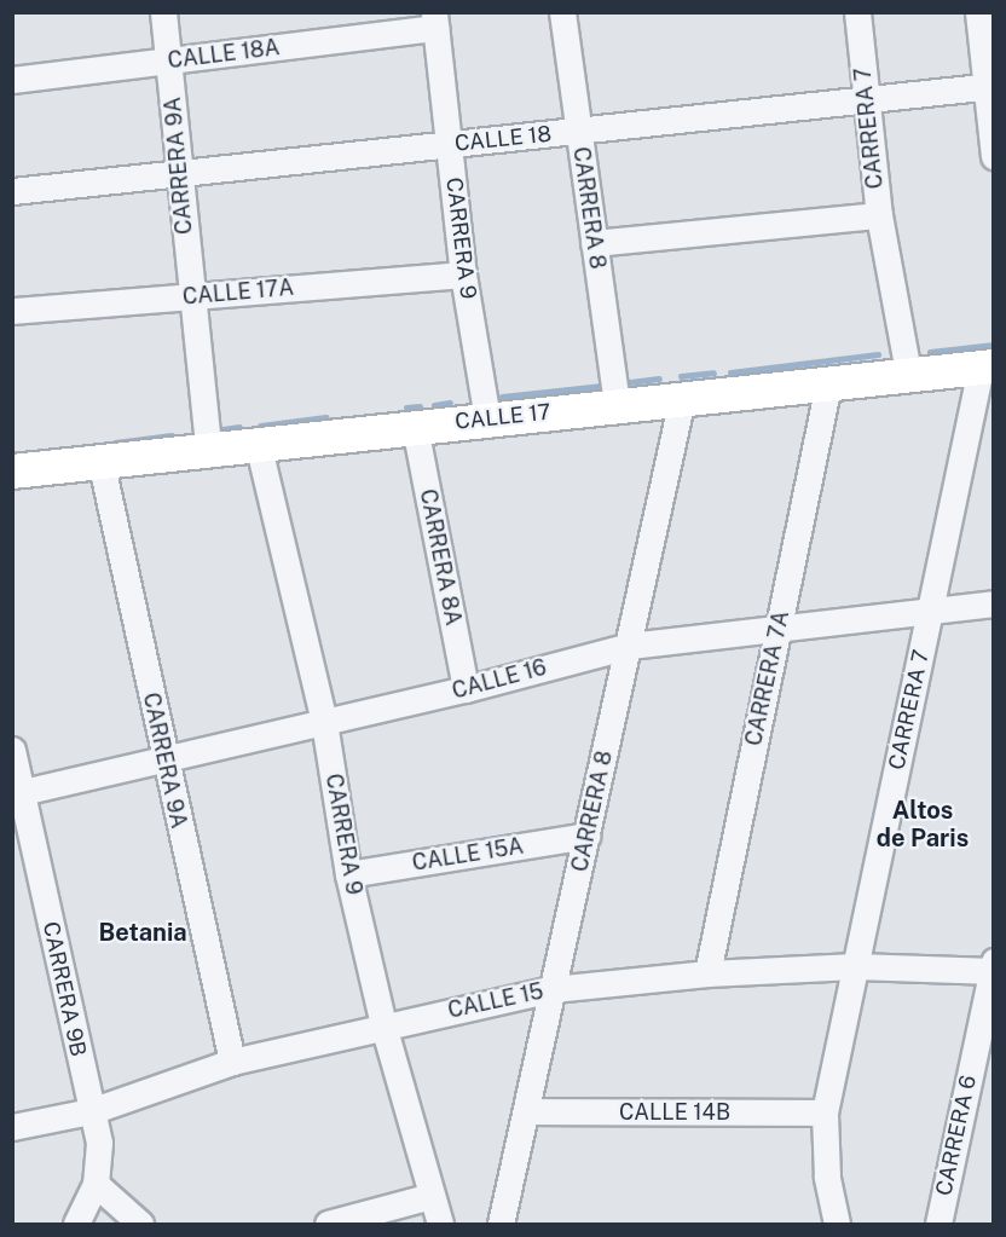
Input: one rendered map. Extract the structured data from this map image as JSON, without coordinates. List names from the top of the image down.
{
  "streets": {
    "main road": ["CALLE 17"],
    "street": [
      "CALLE 18A",
      "CARRERA 7",
      "CALLE 18",
      "CARRERA 9A",
      "CARRERA 8",
      "CARRERA 9",
      "CALLE 17A",
      "CARRERA 8A",
      "CARRERA 7A",
      "CALLE 16",
      "CALLE 15A",
      "CARRERA 9B",
      "CALLE 15",
      "CALLE 14B",
      "CARRERA 6"
    ]
  },
  "crossings": [
    ["CALLE 18A", "CARRERA 9A"],
    ["CALLE 18A", "CARRERA 9"],
    ["CARRERA 7", "CALLE 18"],
    ["CARRERA 7", "CALLE 17"],
    ["CARRERA 7", "CALLE 16"],
    ["CARRERA 7", "CALLE 15"],
    ["CARRERA 7", "CALLE 14B"],
    ["CALLE 18", "CARRERA 9A"],
    ["CALLE 18", "CARRERA 8"],
    ["CALLE 18", "CARRERA 9"],
    ["CARRERA 9A", "CALLE 17A"],
    ["CARRERA 9A", "CALLE 17"],
    ["CARRERA 9A", "CALLE 16"],
    ["CARRERA 9A", "CALLE 15"],
    ["CARRERA 8", "CALLE 17"],
    ["CARRERA 8", "CALLE 16"],
    ["CARRERA 8", "CALLE 15A"],
    ["CARRERA 8", "CALLE 15"],
    ["CARRERA 8", "CALLE 14B"],
    ["CARRERA 9", "CALLE 17A"],
    ["CARRERA 9", "CALLE 17"],
    ["CARRERA 9", "CALLE 16"],
    ["CARRERA 9", "CALLE 15A"],
    ["CARRERA 9", "CALLE 15"],
    ["CALLE 17", "CARRERA 8A"],
    ["CALLE 17", "CARRERA 7A"],
    ["CARRERA 8A", "CALLE 16"],
    ["CARRERA 7A", "CALLE 16"],
    ["CARRERA 7A", "CALLE 15"],
    ["CALLE 16", "CARRERA 9B"],
    ["CARRERA 9B", "CALLE 15"],
    ["CALLE 15", "CARRERA 6"]
  ],
  "districts": ["Altos de Paris", "Betania"]
}
